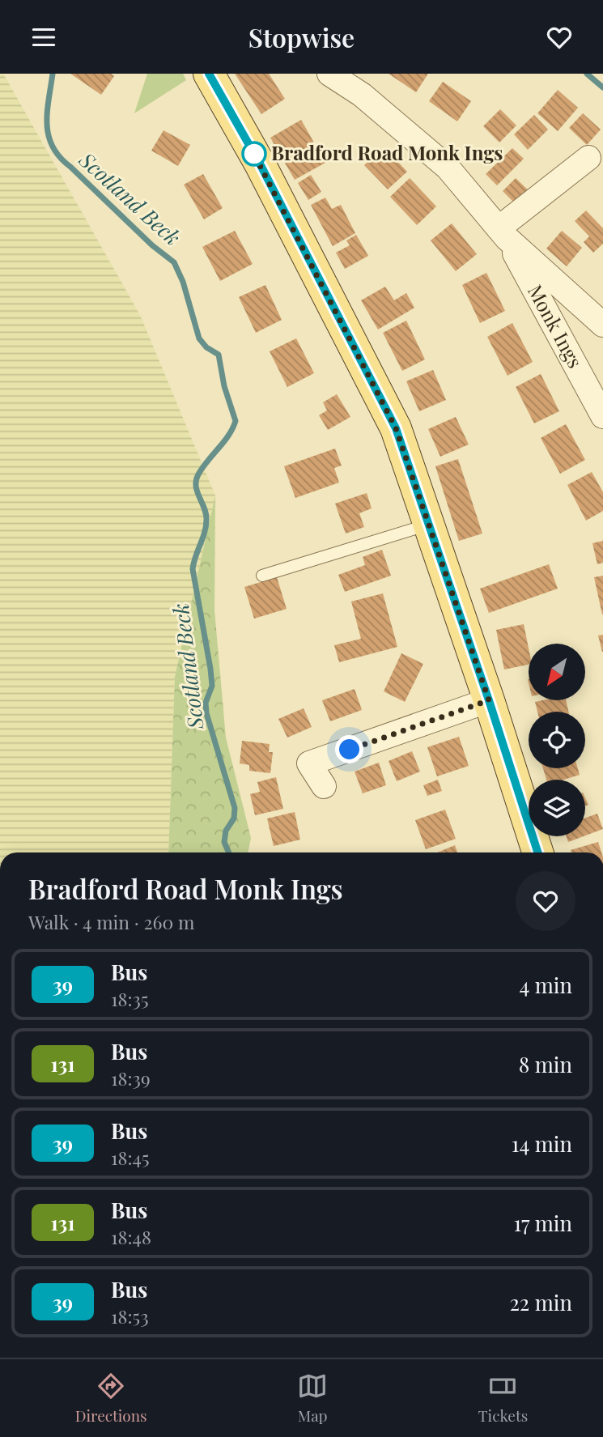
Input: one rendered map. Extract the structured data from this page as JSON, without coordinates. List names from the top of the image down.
{
  "streets": {
    "street": ["Monk Ings"]
  },
  "water": ["Scotland Beck"],
  "places": ["Bradford Road Monk Ings"],
  "lines": ["bus line 39"],
  "north": "bottom left",
  "page": {
    "header": "Stopwise",
    "heading": ["Bradford Road Monk Ings", "Walk · 4 min · 260 m"],
    "list": [
      {
        "mark": "39",
        "name": "Bus",
        "note": "18:35",
        "value": "4 min"
      },
      {
        "mark": "131",
        "name": "Bus",
        "note": "18:39",
        "value": "8 min"
      },
      {
        "mark": "39",
        "name": "Bus",
        "note": "18:45",
        "value": "14 min"
      },
      {
        "mark": "131",
        "name": "Bus",
        "note": "18:48",
        "value": "17 min"
      },
      {
        "mark": "39",
        "name": "Bus",
        "note": "18:53",
        "value": "22 min"
      }
    ],
    "tabs": ["Directions", "Map", "Tickets"]
  }
}
